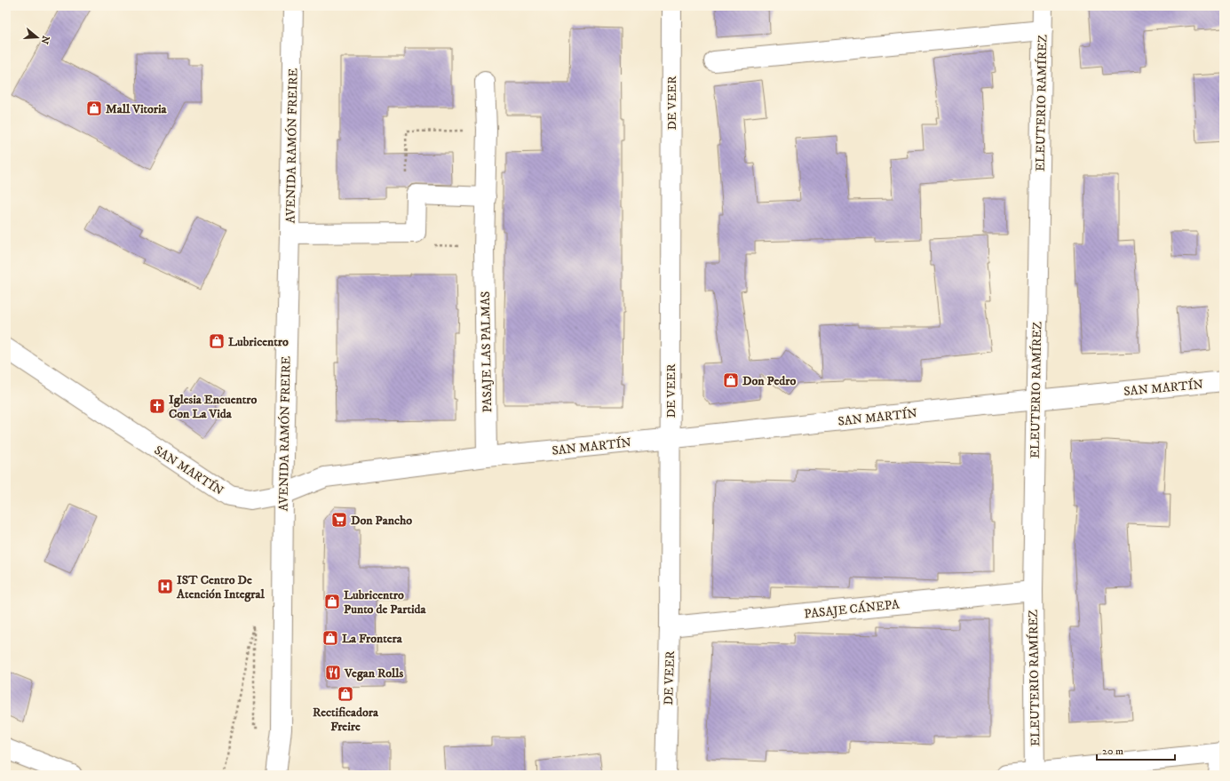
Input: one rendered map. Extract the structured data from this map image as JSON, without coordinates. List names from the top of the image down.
{
  "streets": {
    "street": [
      "DE VEER",
      "ELEUTERIO RAMÍREZ",
      "AVENIDA RAMÓN FREIRE",
      "PASAJE LAS PALMAS",
      "SAN MARTÍN",
      "PASAJE CÁNEPA"
    ]
  },
  "crossings": [
    ["DE VEER", "SAN MARTÍN"],
    ["DE VEER", "PASAJE CÁNEPA"],
    ["ELEUTERIO RAMÍREZ", "SAN MARTÍN"],
    ["ELEUTERIO RAMÍREZ", "PASAJE CÁNEPA"],
    ["AVENIDA RAMÓN FREIRE", "SAN MARTÍN"],
    ["PASAJE LAS PALMAS", "SAN MARTÍN"]
  ],
  "places": {
    "shop": [
      "Mall Vitoria",
      "Lubricentro",
      "Don Pedro",
      "Lubricentro Punto de Partida",
      "La Frontera",
      "Rectificadora Freire"
    ],
    "church": ["Iglesia Encuentro Con La Vida"],
    "supermarket": ["Don Pancho"],
    "hospital": ["IST Centro De Atención Integral"],
    "restaurant": ["Vegan Rolls"]
  },
  "scale_bar": "20 m",
  "north": "right"
}
